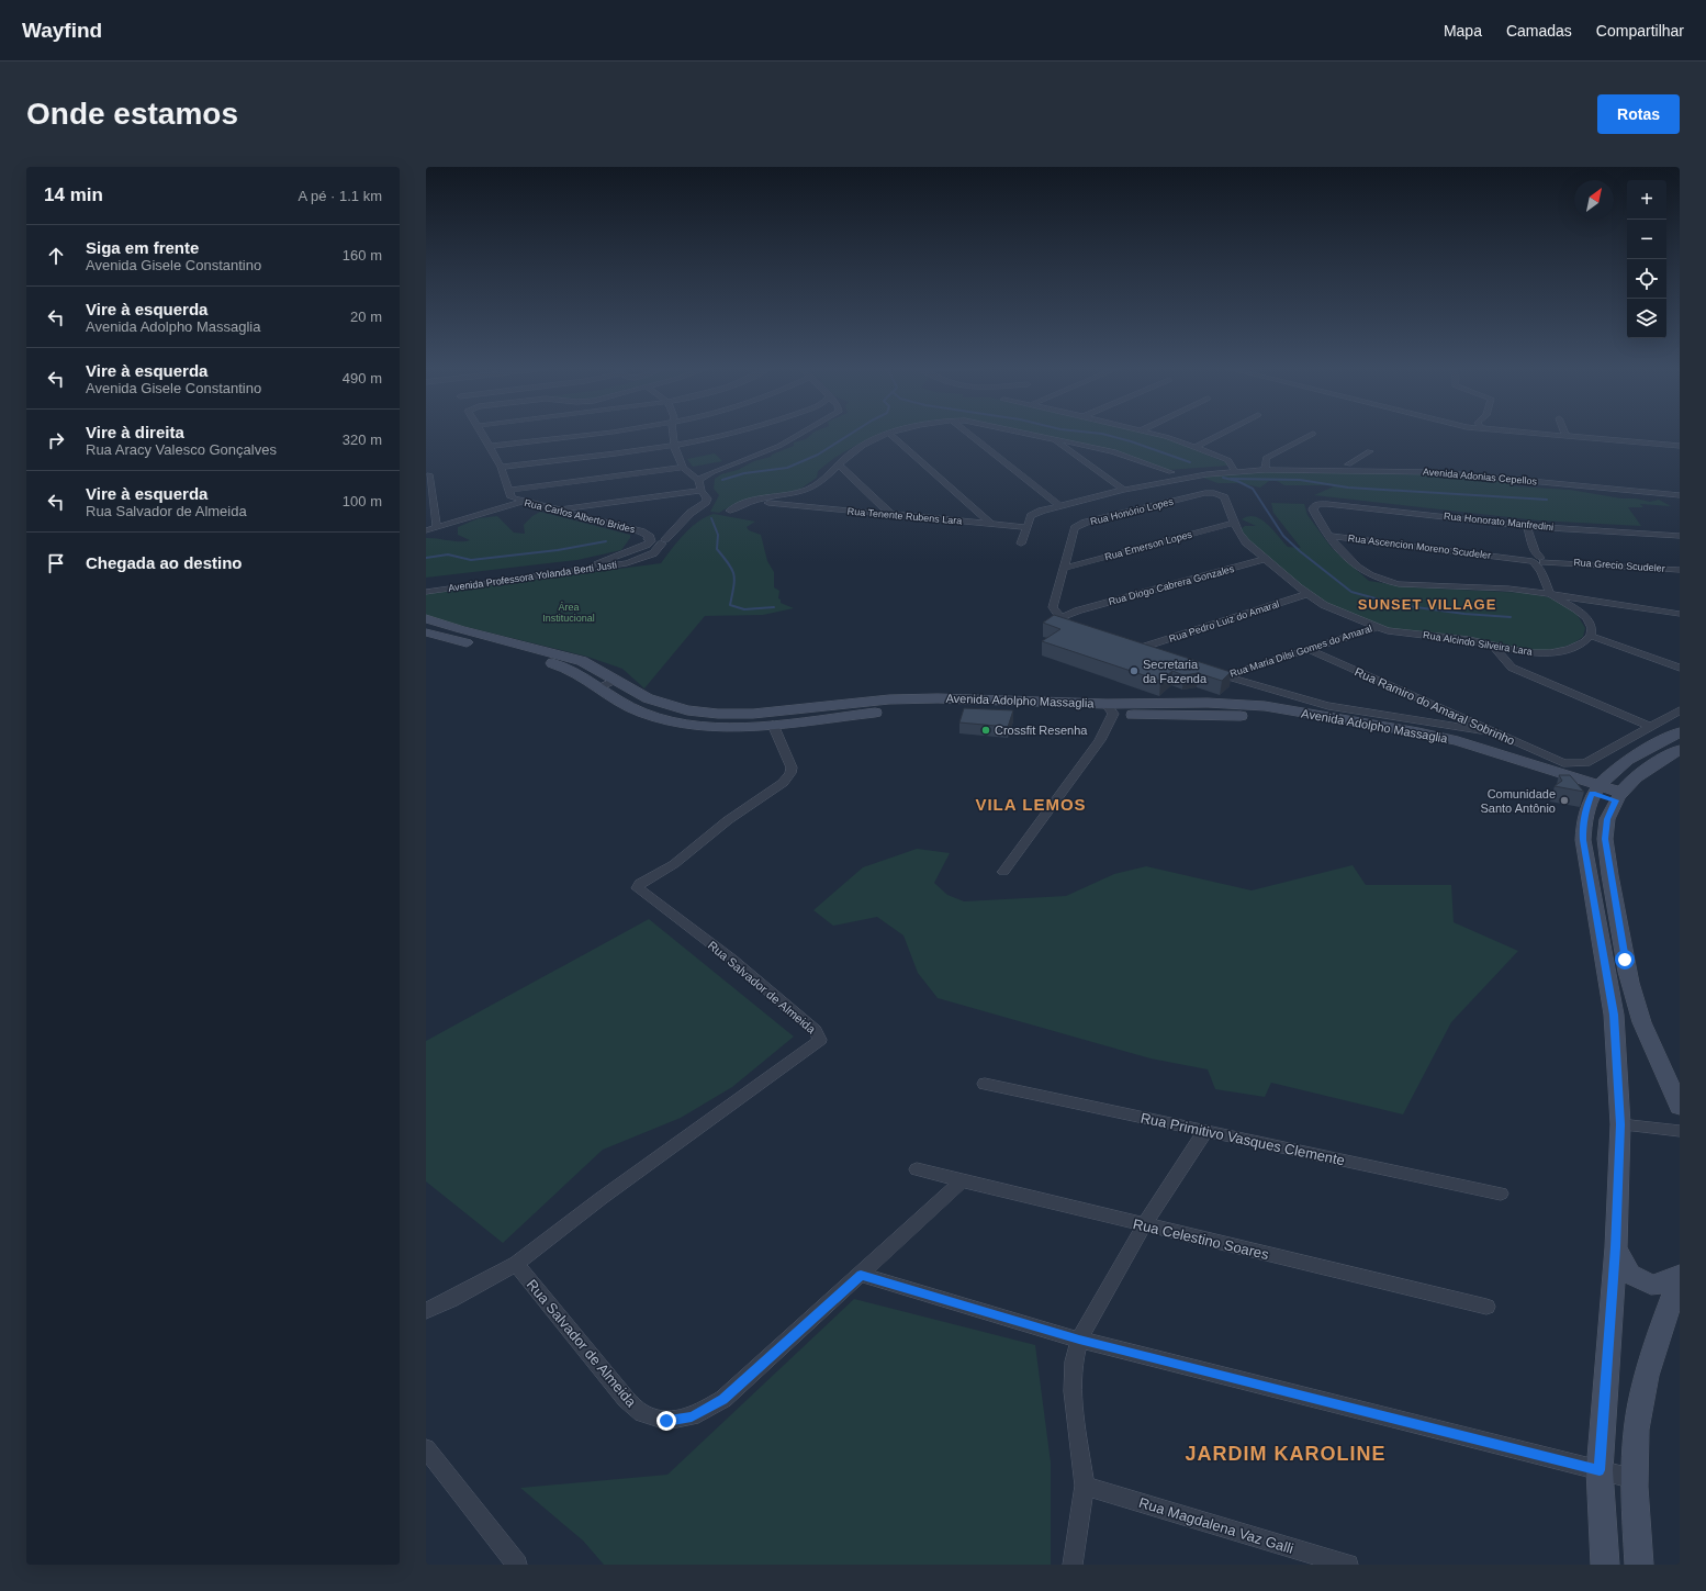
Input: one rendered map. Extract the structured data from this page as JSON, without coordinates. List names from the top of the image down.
{
  "streets": {
    "main road": ["Avenida Adolpho Massaglia"],
    "street": [
      "Avenida Adonias Cepellos",
      "Rua Honório Lopes",
      "Rua Carlos Alberto Brides",
      "Rua Tenente Rubens Lara",
      "Rua Honorato Manfredini",
      "Rua Emerson Lopes",
      "Rua Ascencion Moreno Scudeler",
      "Rua Grecio Scudeler",
      "Avenida Professora Yolanda Berti Justi",
      "Rua Diogo Cabrera Gonzales",
      "Rua Pedro Luiz do Amaral",
      "Rua Alcindo Silveira Lara",
      "Rua Maria Dilsi Gomes do Amaral",
      "Rua Ramiro do Amaral Sobrinho",
      "Rua Salvador de Almeida",
      "Rua Primitivo Vasques Clemente",
      "Rua Celestino Soares",
      "Rua Magdalena Vaz Galli"
    ]
  },
  "crossings": [
    ["Rua Honório Lopes", "Rua Emerson Lopes"],
    ["Rua Honório Lopes", "Rua Diogo Cabrera Gonzales"],
    ["Rua Honório Lopes", "Rua Alcindo Silveira Lara"],
    ["Rua Carlos Alberto Brides", "Avenida Professora Yolanda Berti Justi"],
    ["Rua Honorato Manfredini", "Rua Ascencion Moreno Scudeler"],
    ["Rua Emerson Lopes", "Rua Alcindo Silveira Lara"],
    ["Rua Ascencion Moreno Scudeler", "Rua Grecio Scudeler"],
    ["Rua Diogo Cabrera Gonzales", "Rua Alcindo Silveira Lara"],
    ["Rua Pedro Luiz do Amaral", "Rua Alcindo Silveira Lara"],
    ["Rua Alcindo Silveira Lara", "Rua Maria Dilsi Gomes do Amaral"],
    ["Rua Maria Dilsi Gomes do Amaral", "Rua Ramiro do Amaral Sobrinho"],
    ["Avenida Adolpho Massaglia", "Rua Ramiro do Amaral Sobrinho"],
    ["Avenida Adolpho Massaglia", "Rua Salvador de Almeida"],
    ["Rua Salvador de Almeida", "Rua Celestino Soares"]
  ],
  "districts": ["SUNSET VILLAGE", "VILA LEMOS", "JARDIM KAROLINE"],
  "parks": ["Área Institucional"],
  "places": ["Secretaria da Fazenda", "Crossfit Resenha", "Comunidade Santo Antônio"],
  "north": "top right",
  "page": {
    "header": "Wayfind",
    "nav": ["Mapa", "Camadas", "Compartilhar"],
    "buttons": "Rotas",
    "title": "Onde estamos",
    "heading": ["14 min", "A pé · 1.1 km"],
    "map_buttons": ["+", "−"],
    "list": [
      ["Siga em frente", "Avenida Gisele Constantino", "160 m"],
      ["Vire à esquerda", "Avenida Adolpho Massaglia", "20 m"],
      ["Vire à esquerda", "Avenida Gisele Constantino", "490 m"],
      ["Vire à direita", "Rua Aracy Valesco Gonçalves", "320 m"],
      ["Vire à esquerda", "Rua Salvador de Almeida", "100 m"],
      "Chegada ao destino"
    ]
  }
}
